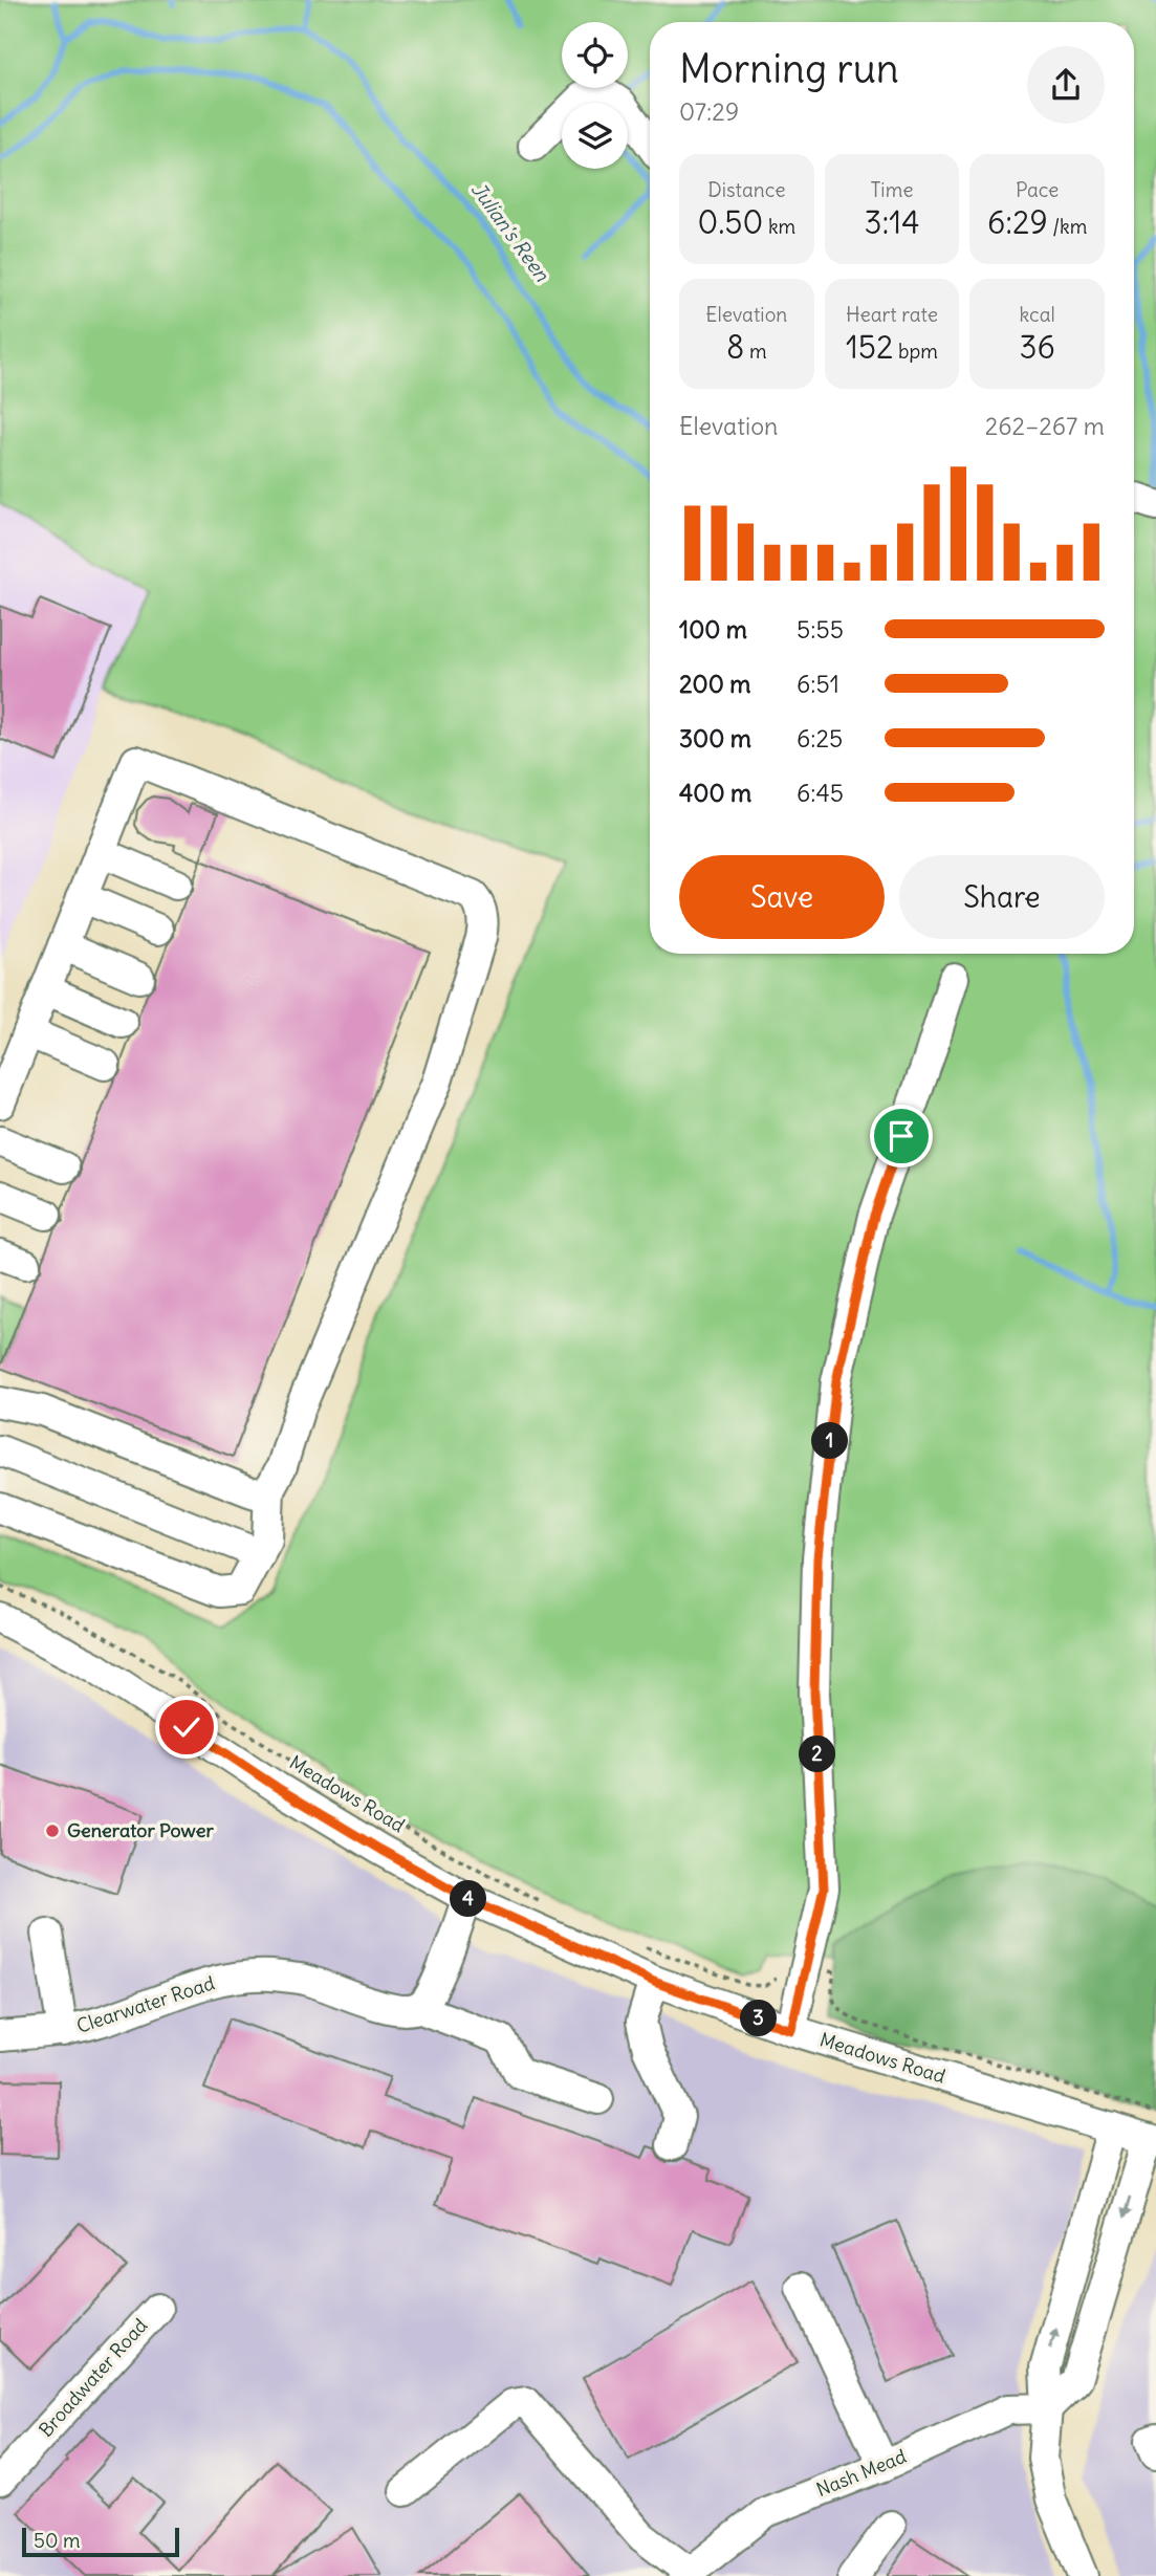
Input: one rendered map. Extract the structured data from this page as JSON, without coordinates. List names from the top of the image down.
{
  "streets": {
    "street": [
      "Meadows Road",
      "Clearwater Road",
      "Broadwater Road",
      "Nash Mead"
    ]
  },
  "water": ["Julian's Reen"],
  "places": ["Generator Power"],
  "scale_bar": "50 m",
  "page": {
    "heading": ["Morning run", "07:29"],
    "stats": [
      ["Distance", "0.50 km"],
      ["Time", "3:14"],
      ["Pace", "6:29 /km"],
      ["Elevation", "8 m"],
      ["Heart rate", "152 bpm"],
      ["kcal", "36"]
    ],
    "chart": ["Elevation", "262–267 m"],
    "list": [
      {
        "name": "100 m",
        "note": "5:55"
      },
      {
        "name": "200 m",
        "note": "6:51"
      },
      {
        "name": "300 m",
        "note": "6:25"
      },
      {
        "name": "400 m",
        "note": "6:45"
      }
    ],
    "buttons": ["Save", "Share"],
    "pins": [
      "1",
      "2",
      "4",
      "3"
    ],
    "scale": "50 m"
  }
}
